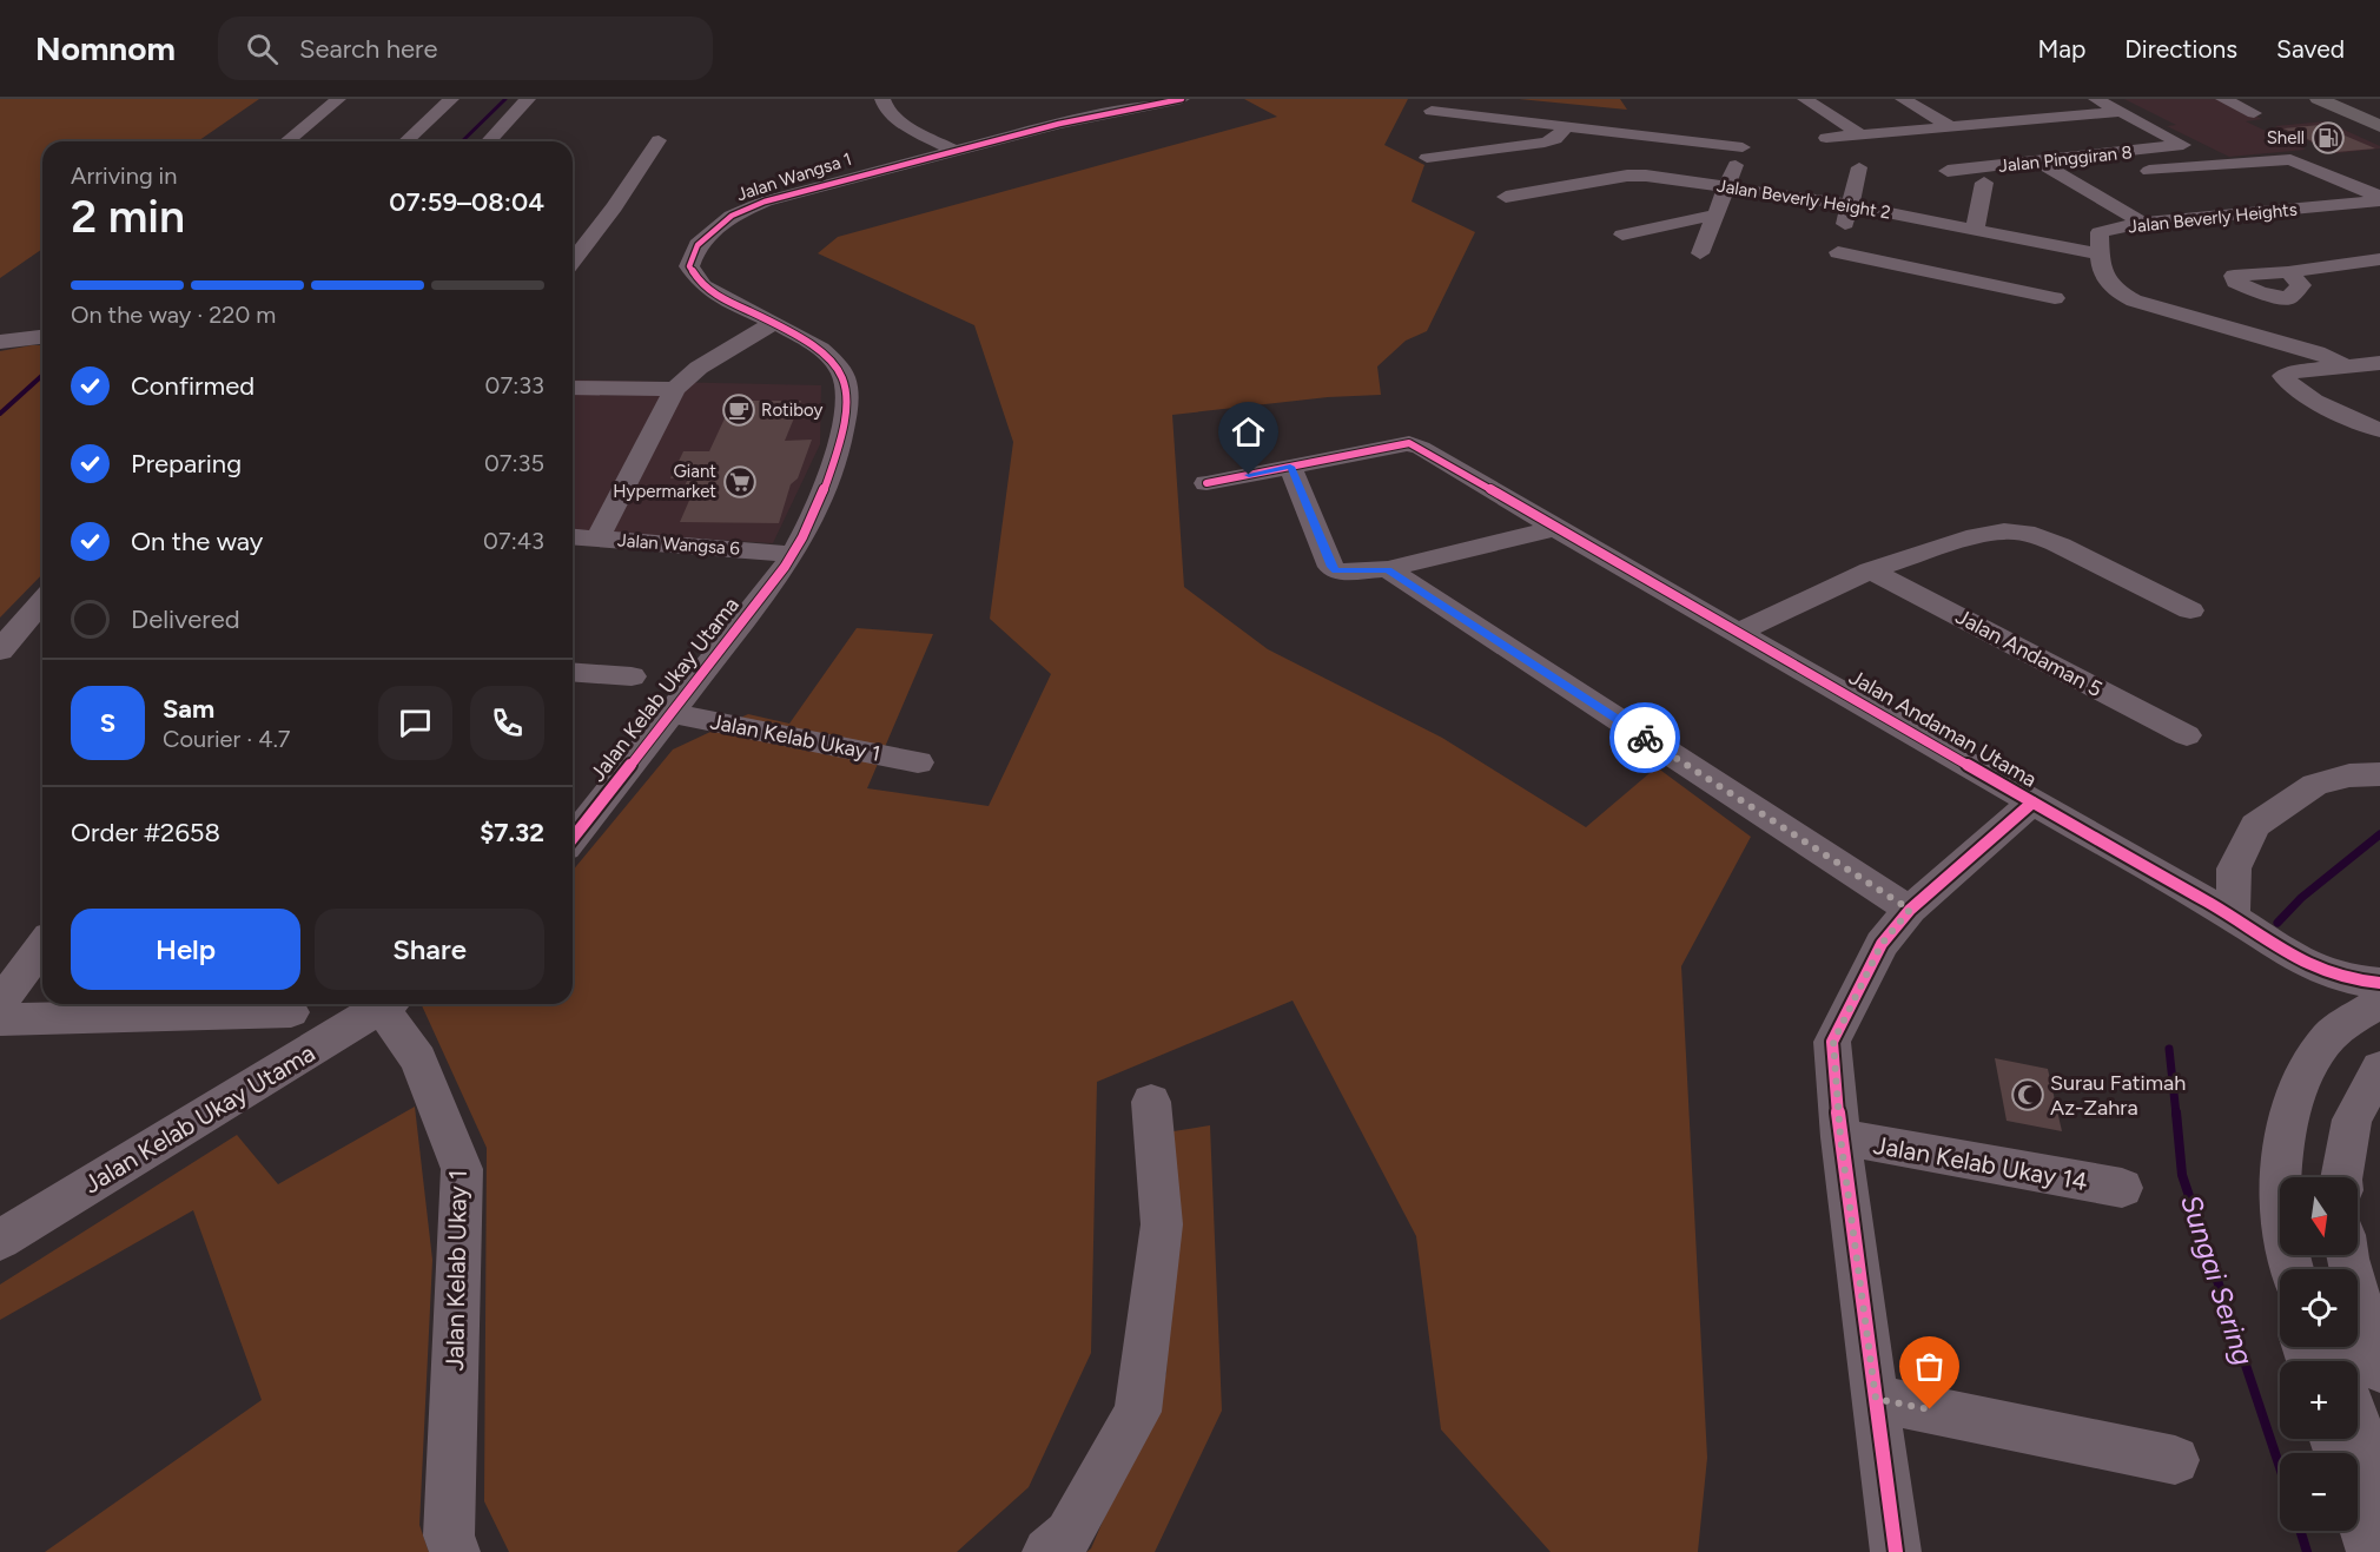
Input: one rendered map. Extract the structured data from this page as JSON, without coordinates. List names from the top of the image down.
{
  "streets": {
    "street": [
      "Jalan Pinggiran 8",
      "Jalan Wangsa 1",
      "Jalan Beverly Height 2",
      "Jalan Beverly Heights",
      "Jalan Wangsa 6",
      "Jalan Andaman 5",
      "Jalan Kelab Ukay Utama",
      "Jalan Andaman Utama",
      "Jalan Kelab Ukay 1",
      "Jalan Kelab Ukay 14"
    ]
  },
  "crossings": [
    ["Jalan Wangsa 1", "Jalan Wangsa 6"],
    ["Jalan Wangsa 1", "Jalan Kelab Ukay Utama"],
    ["Jalan Beverly Height 2", "Jalan Beverly Heights"],
    ["Jalan Wangsa 6", "Jalan Kelab Ukay Utama"],
    ["Jalan Kelab Ukay Utama", "Jalan Kelab Ukay 1"]
  ],
  "water": ["Sungai Sering"],
  "places": {
    "fuel station": ["Shell"],
    "cafe": ["Rotiboy"],
    "supermarket": ["Giant Hypermarket"],
    "mosque": ["Surau Fatimah Az-Zahra"]
  },
  "north": "bottom",
  "page": {
    "header": "Nomnom",
    "search": "Search here",
    "nav": ["Map", "Directions", "Saved"],
    "heading": ["2 min", "Arriving in", "07:59–08:04"],
    "panel": [
      "Sam",
      "Courier · 4.7",
      "Order #2658",
      "$7.32"
    ],
    "bar": "On the way · 220 m",
    "list": [
      ["Confirmed", "07:33"],
      ["Preparing", "07:35"],
      ["On the way", "07:43"],
      "Delivered"
    ],
    "round": "S",
    "buttons": ["Help", "Share"],
    "map_buttons": ["+", "−"]
  }
}
